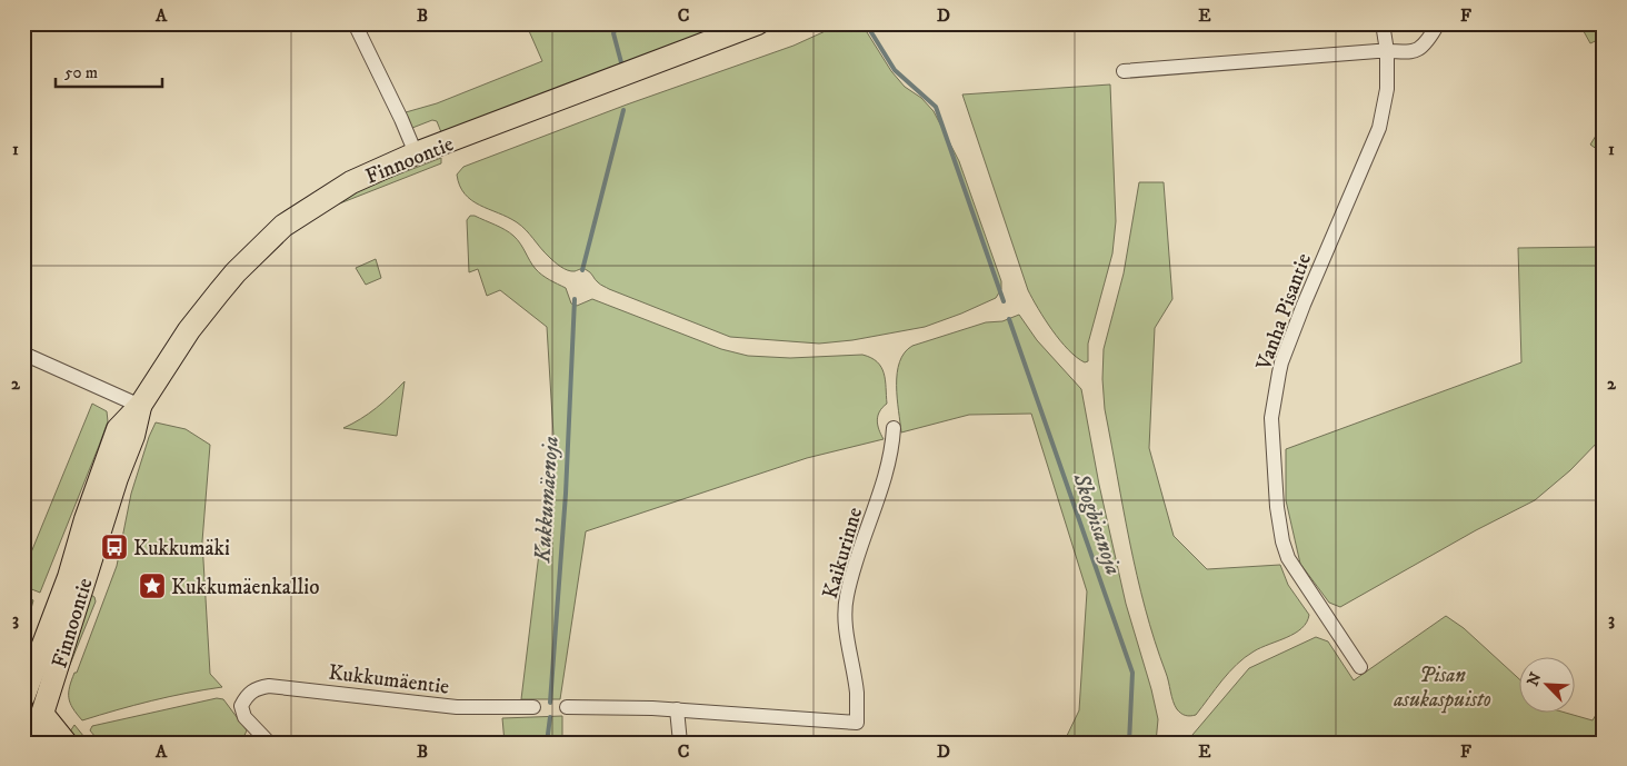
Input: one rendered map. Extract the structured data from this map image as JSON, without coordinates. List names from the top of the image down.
{
  "streets": {
    "main road": ["Finnoontie"],
    "street": ["Vanha Pisantie", "Kaikurinne", "Kukkumäentie"]
  },
  "water": ["Kukkumäenoja", "Skogbisanoja"],
  "parks": ["Pisan asukaspuisto"],
  "places": {
    "bus stop": ["Kukkumäki"],
    "place": ["Kukkumäenkallio"]
  },
  "scale_bar": "50 m",
  "north": "top left",
  "grid": {
    "columns": [
      "A",
      "B",
      "C",
      "D",
      "E",
      "F"
    ],
    "rows": ["1", "2", "3"]
  }
}
